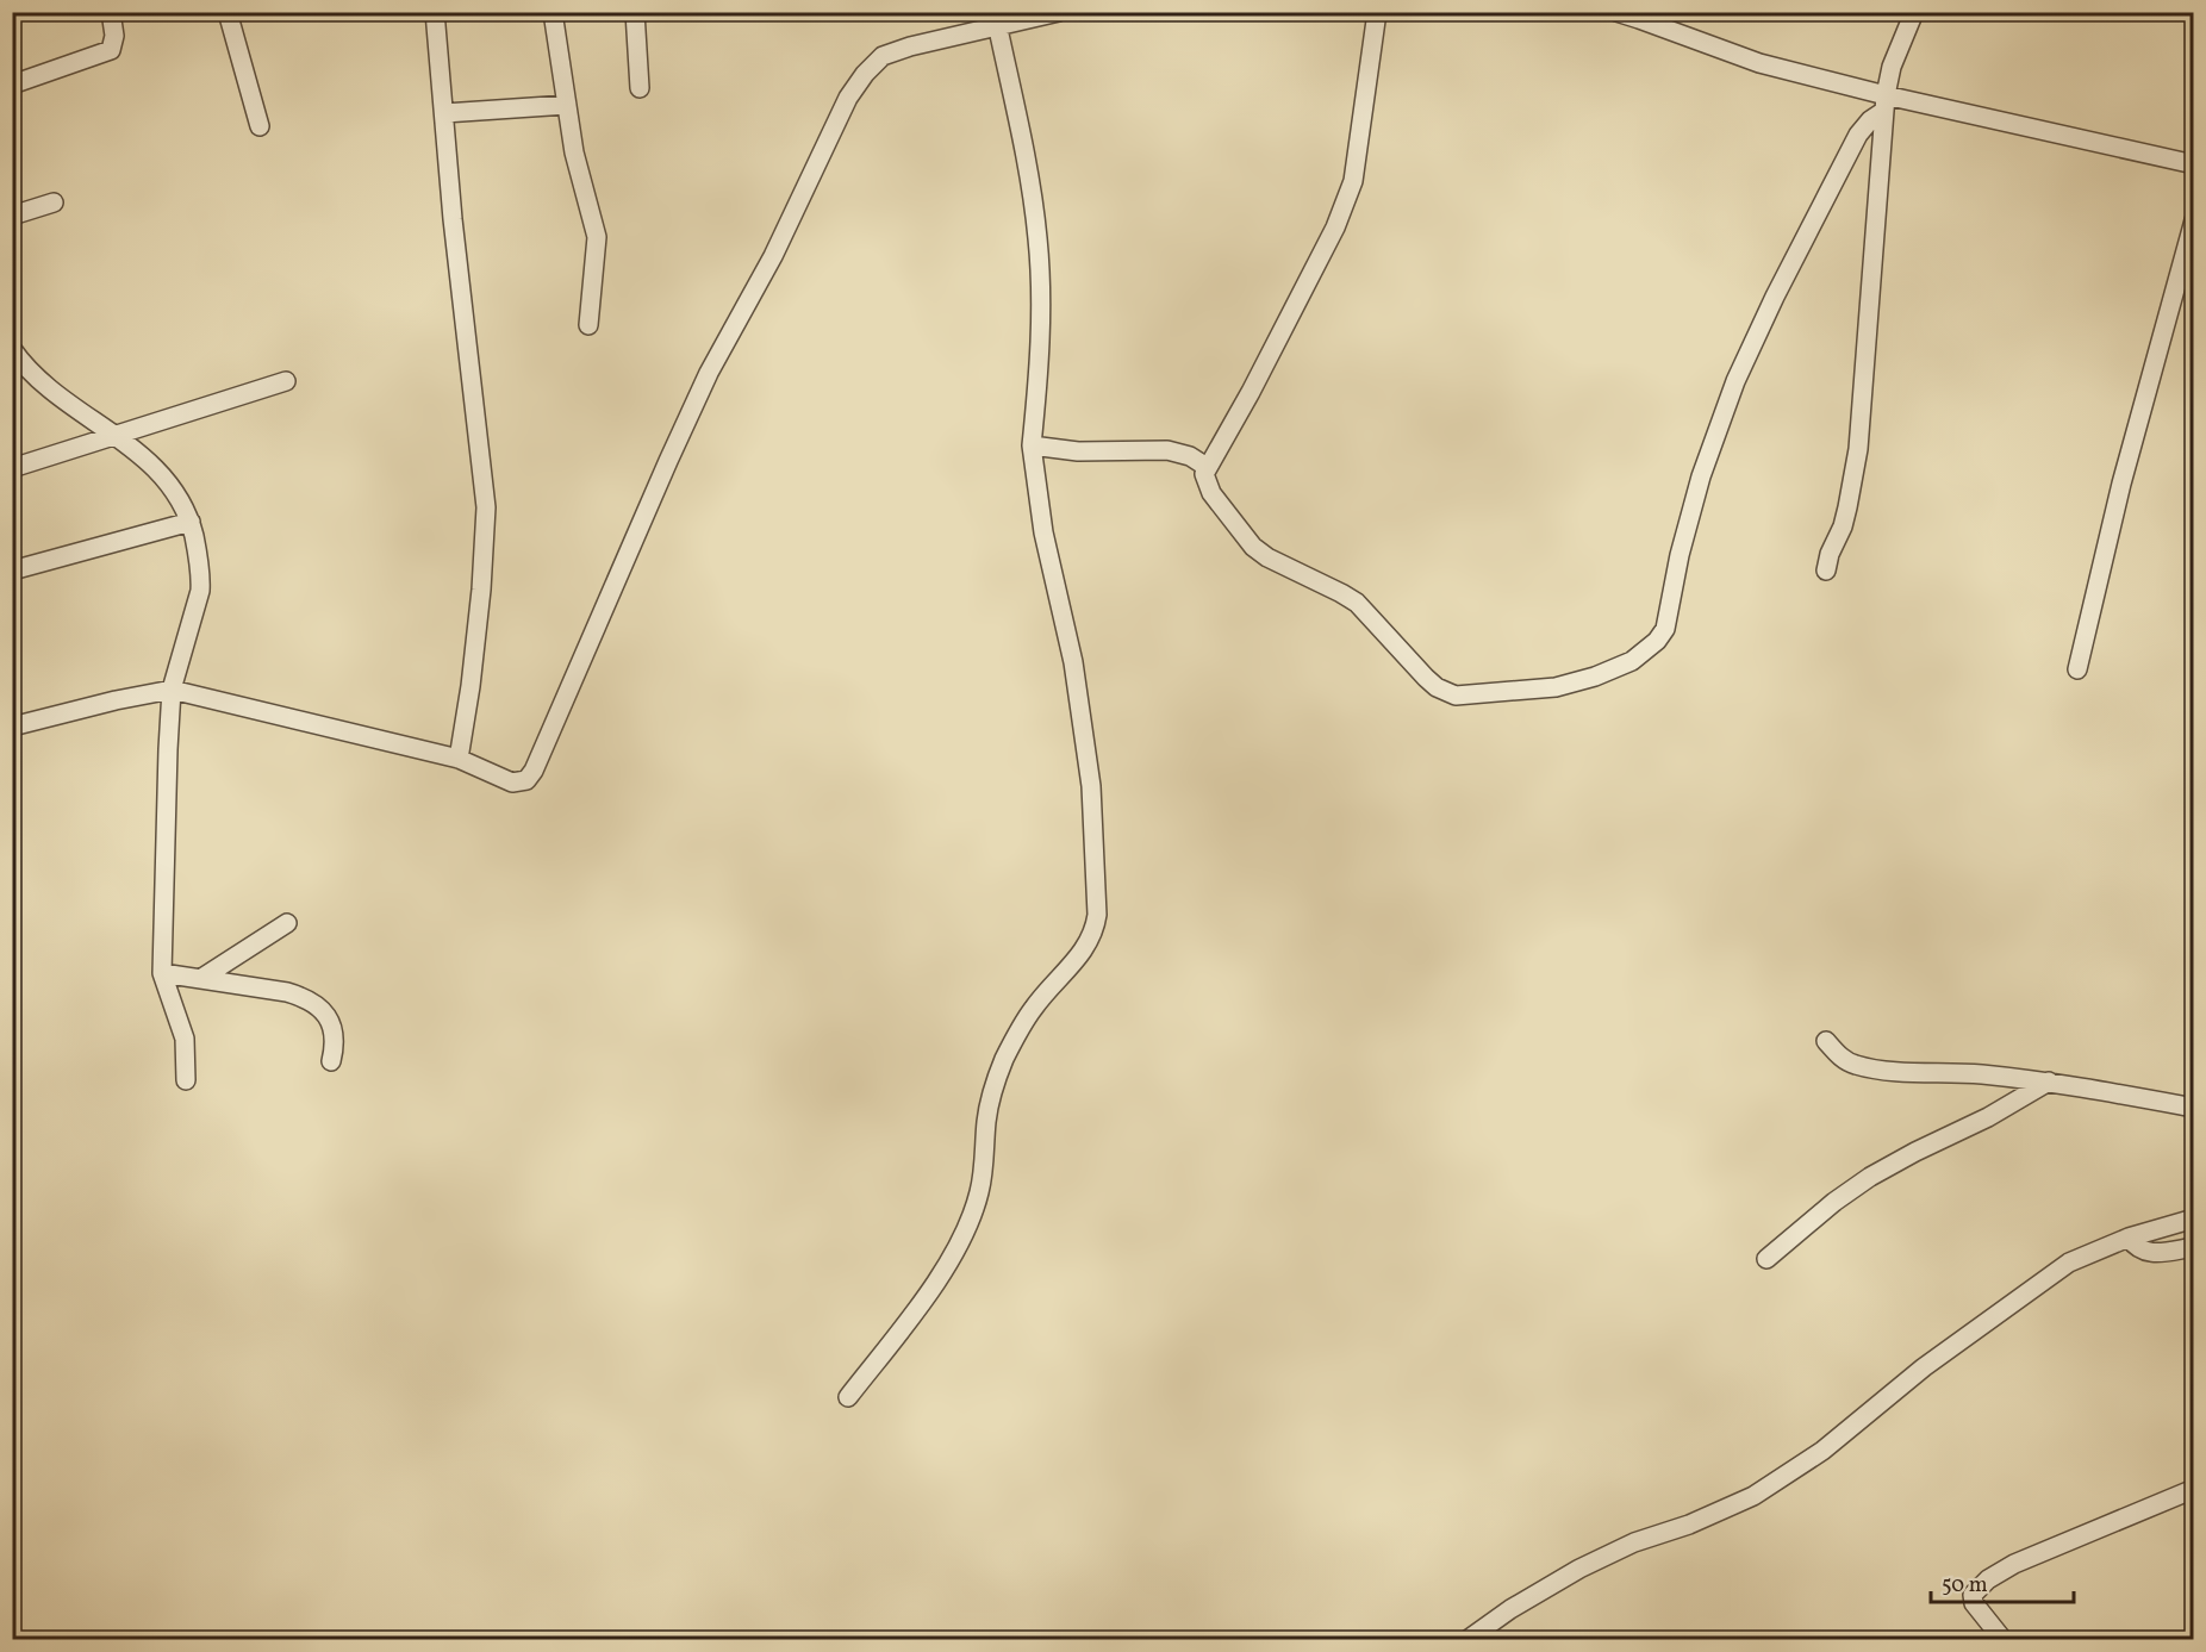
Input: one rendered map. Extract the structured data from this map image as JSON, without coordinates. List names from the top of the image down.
{
  "scale_bar": "50 m"
}
